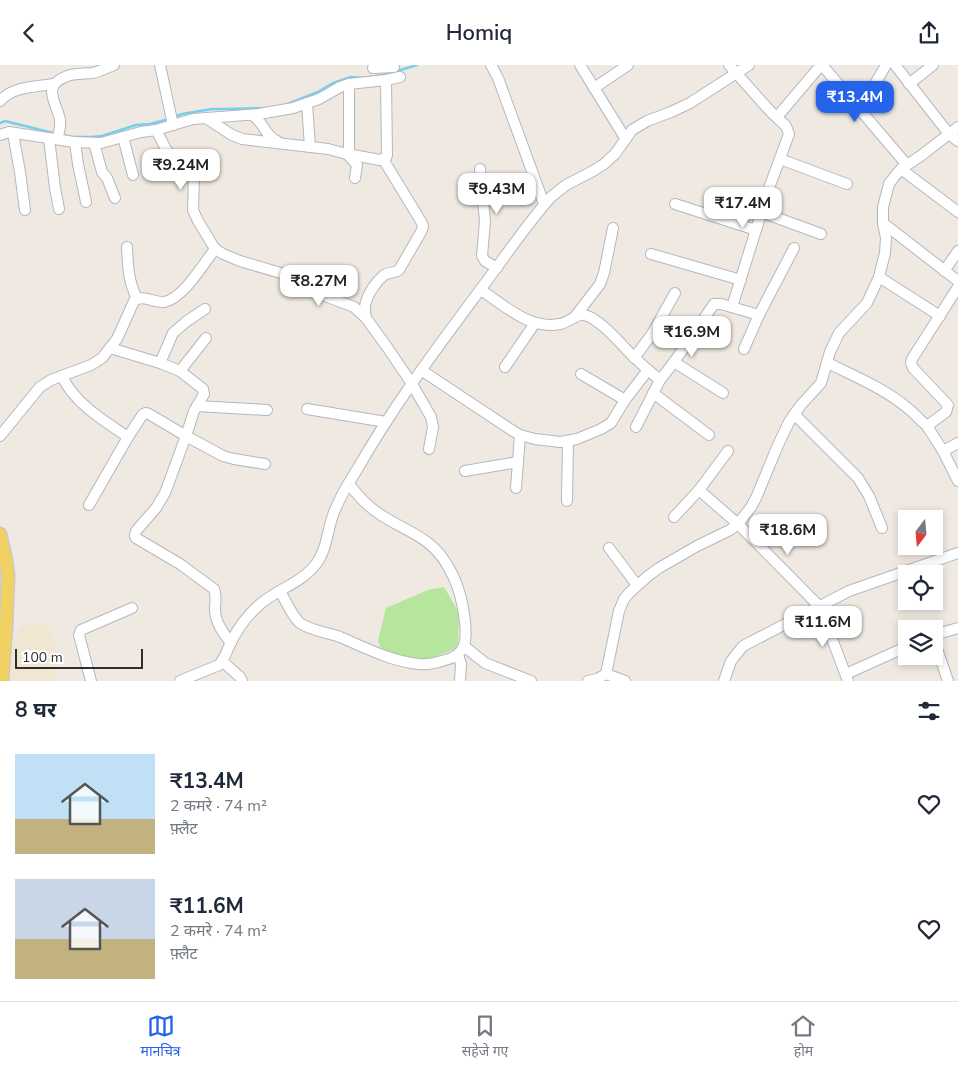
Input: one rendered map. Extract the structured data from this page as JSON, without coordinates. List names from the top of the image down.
{
  "scale_bar": "100 m",
  "north": "bottom",
  "page": {
    "header": "Homiq",
    "price": [
      "₹13.4M",
      "₹9.24M",
      "₹9.43M",
      "₹17.4M",
      "₹8.27M",
      "₹16.9M",
      "₹18.6M",
      "₹11.6M"
    ],
    "scale": "100 m",
    "heading": "8 घर",
    "list": [
      {
        "name": "₹13.4M",
        "note": "2 कमरे · 74 m² · फ़्लैट"
      },
      {
        "name": "₹11.6M",
        "note": "2 कमरे · 74 m² · फ़्लैट"
      }
    ],
    "tabs": ["मानचित्र", "सहेजे गए", "होम"]
  }
}
